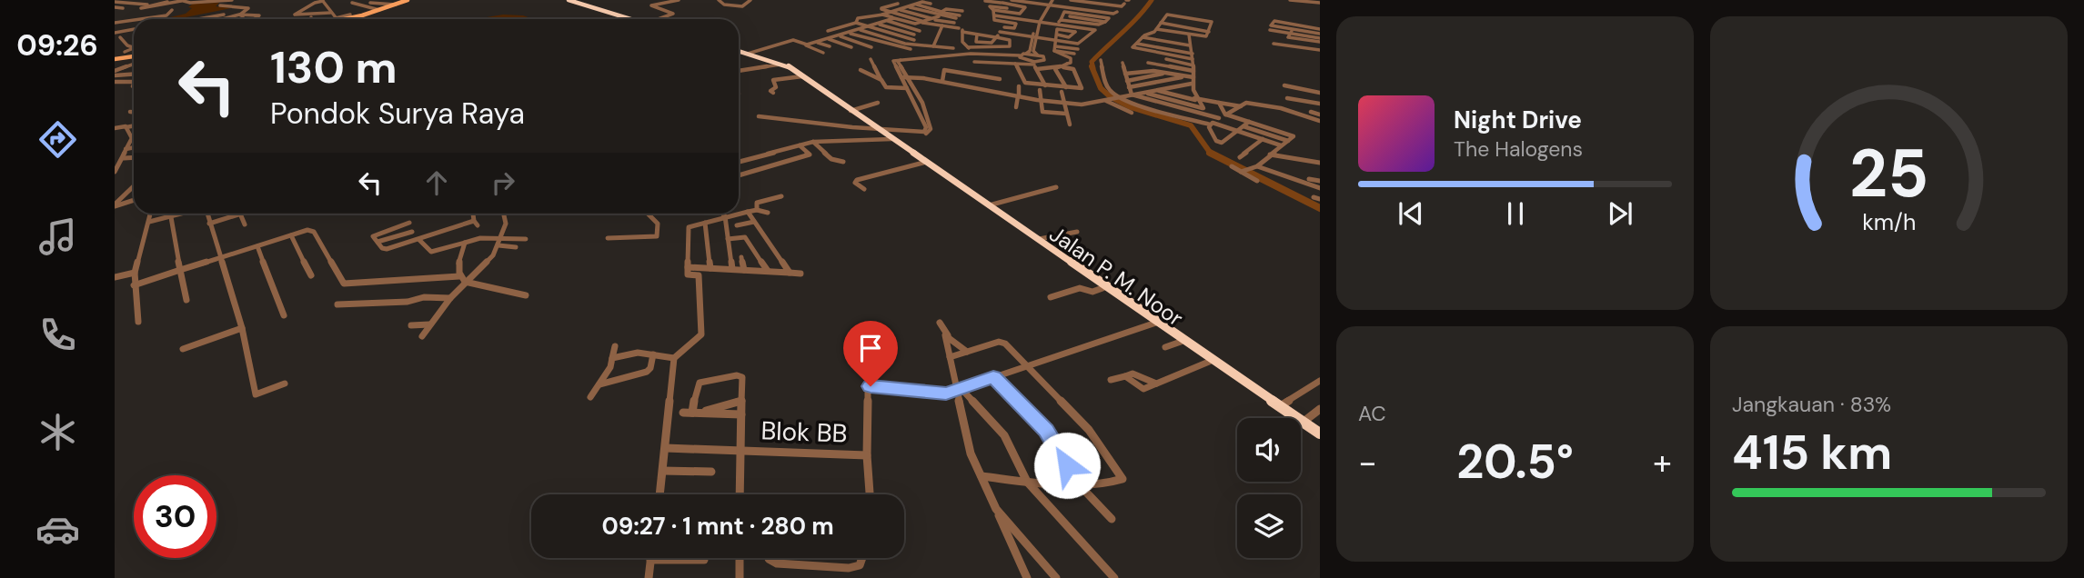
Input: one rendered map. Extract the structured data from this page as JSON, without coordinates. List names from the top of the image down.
{
  "streets": {
    "highway": ["Jalan P. M. Noor"],
    "street": ["Blok BB"]
  },
  "page": {
    "tabs": "09:26",
    "turn": ["130 m", "Pondok Surya Raya"],
    "song": ["Night Drive", "The Halogens"],
    "tile": [
      "AC",
      ["Jangkauan · 83%", "415 km"]
    ],
    "heat": ["−", "20.5°", "+"],
    "limit": "30",
    "trip": "09:27 · 1 mnt · 280 m",
    "gauge": ["25", "km/h"]
  }
}
